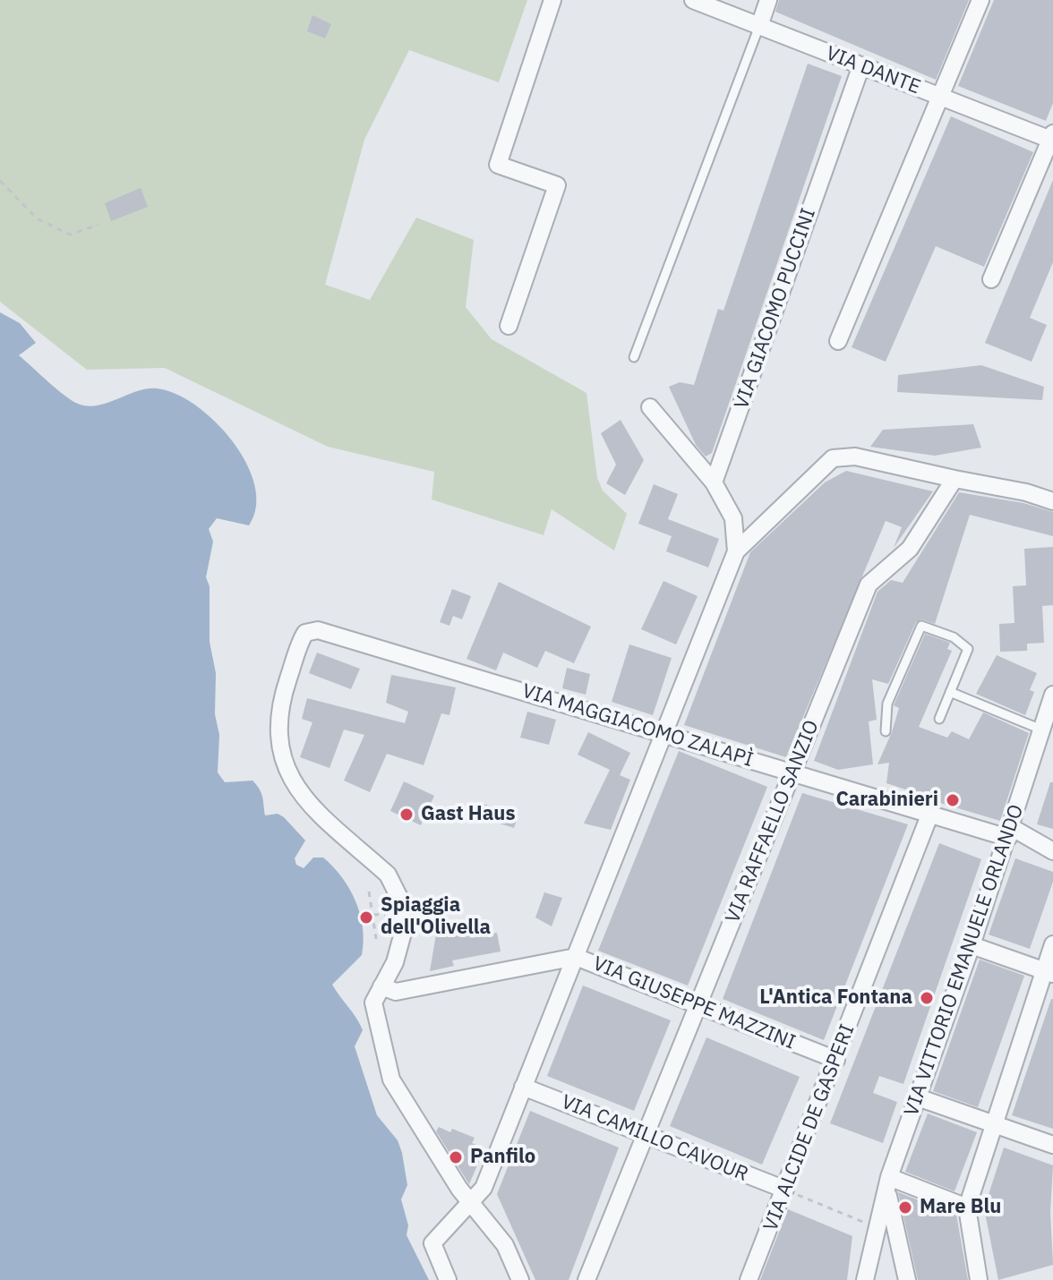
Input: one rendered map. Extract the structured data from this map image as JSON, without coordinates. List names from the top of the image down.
{
  "streets": {
    "street": [
      "VIA DANTE",
      "VIA GIACOMO PUCCINI",
      "VIA MAGGIACOMO ZALAPÌ",
      "VIA RAFFAELLO SANZIO",
      "VIA VITTORIO EMANUELE ORLANDO",
      "VIA GIUSEPPE MAZZINI",
      "VIA ALCIDE DE GASPERI",
      "VIA CAMILLO CAVOUR"
    ]
  },
  "crossings": [
    ["VIA DANTE", "VIA GIACOMO PUCCINI"],
    ["VIA MAGGIACOMO ZALAPÌ", "VIA RAFFAELLO SANZIO"],
    ["VIA MAGGIACOMO ZALAPÌ", "VIA VITTORIO EMANUELE ORLANDO"],
    ["VIA MAGGIACOMO ZALAPÌ", "VIA GIUSEPPE MAZZINI"],
    ["VIA MAGGIACOMO ZALAPÌ", "VIA ALCIDE DE GASPERI"],
    ["VIA RAFFAELLO SANZIO", "VIA GIUSEPPE MAZZINI"],
    ["VIA RAFFAELLO SANZIO", "VIA CAMILLO CAVOUR"],
    ["VIA GIUSEPPE MAZZINI", "VIA ALCIDE DE GASPERI"],
    ["VIA ALCIDE DE GASPERI", "VIA CAMILLO CAVOUR"]
  ],
  "places": [
    "Carabinieri",
    "Gast Haus",
    "Spiaggia dell'Olivella",
    "L'Antica Fontana",
    "Panfilo",
    "Mare Blu"
  ]
}
